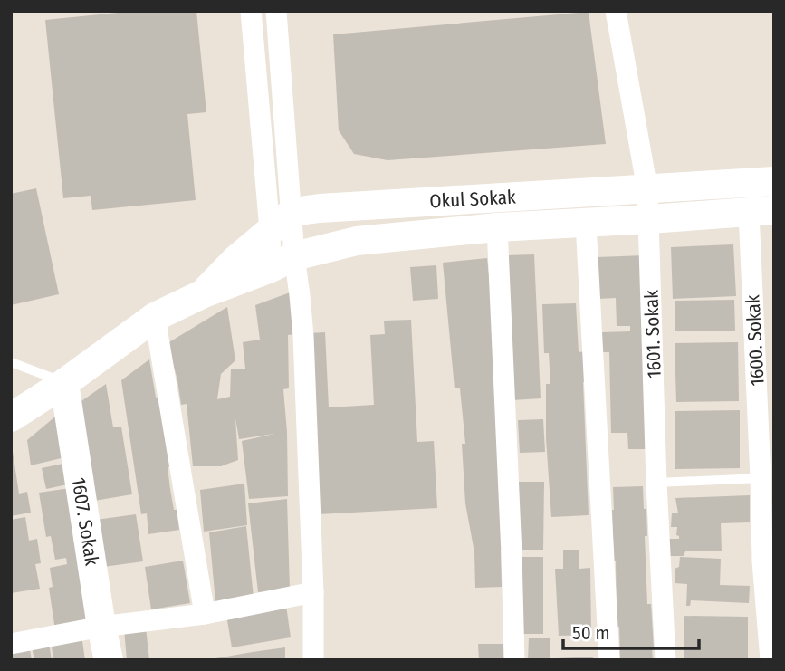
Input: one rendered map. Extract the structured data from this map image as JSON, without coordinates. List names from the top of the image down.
{
  "streets": {
    "main road": ["Okul Sokak", "1607. Sokak"],
    "street": ["1601. Sokak", "1600. Sokak"]
  },
  "crossings": [
    ["Okul Sokak", "1601. Sokak"],
    ["Okul Sokak", "1600. Sokak"],
    ["Okul Sokak", "1607. Sokak"]
  ],
  "scale_bar": "50 m"
}
